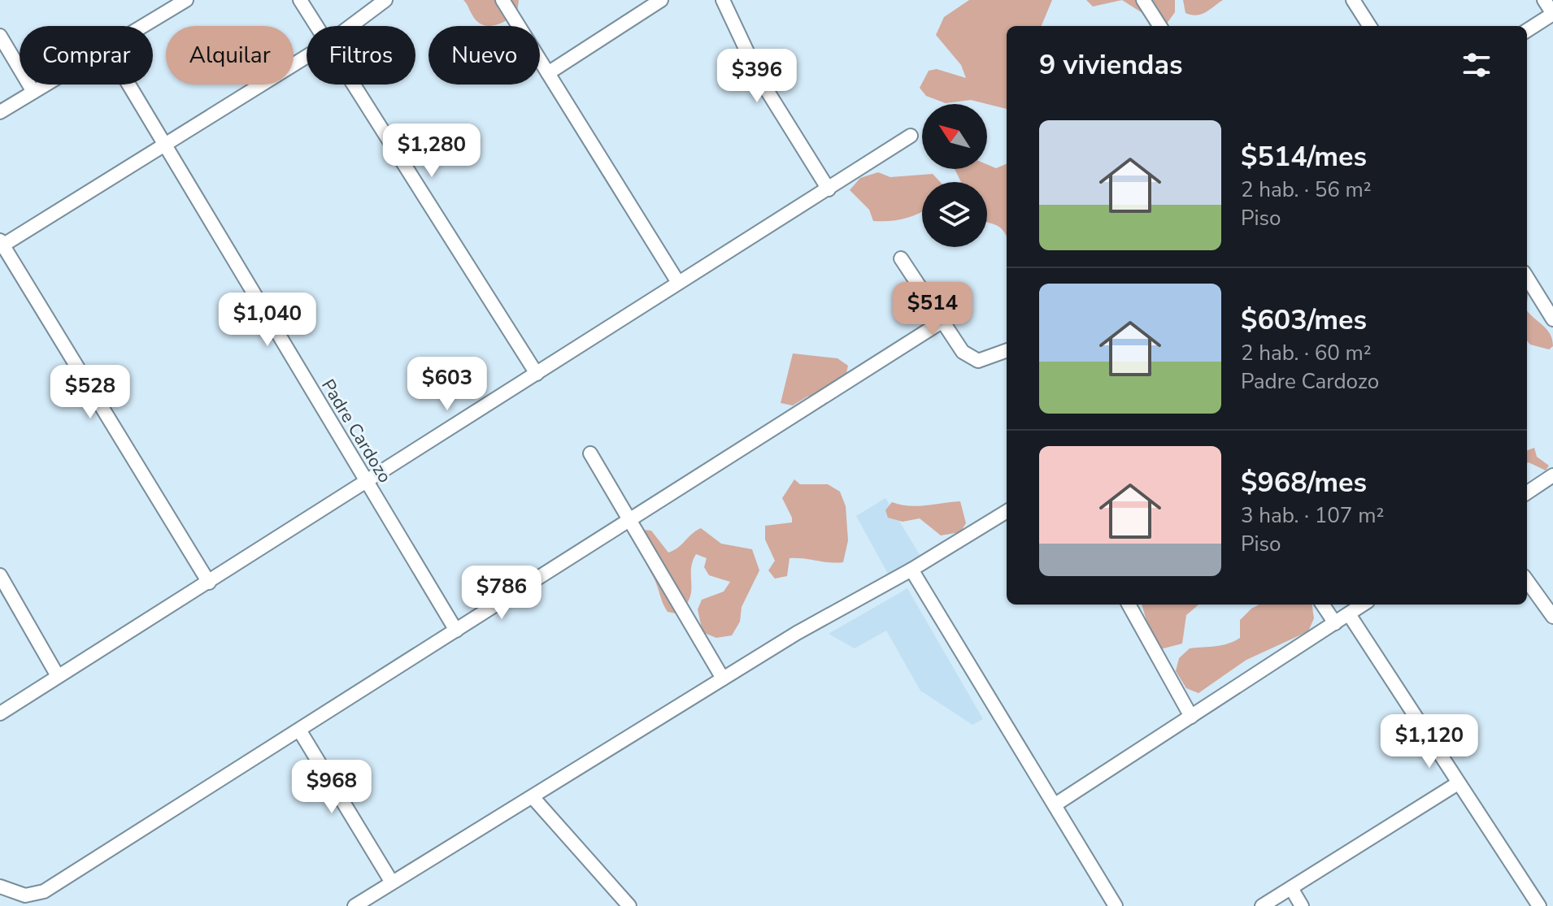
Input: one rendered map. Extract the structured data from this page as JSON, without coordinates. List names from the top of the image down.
{
  "streets": {
    "street": ["Padre Cardozo"]
  },
  "north": "top left",
  "page": {
    "chip": [
      "Comprar",
      "Alquilar",
      "Filtros",
      "Nuevo"
    ],
    "heading": "9 viviendas",
    "price": [
      "$396",
      "$1,280",
      "$514",
      "$1,040",
      "$603",
      "$528",
      "$786",
      "$1,120",
      "$968"
    ],
    "list": [
      {
        "name": "$514/mes",
        "note": "2 hab. · 56 m² · Piso"
      },
      {
        "name": "$603/mes",
        "note": "2 hab. · 60 m² · Padre Cardozo"
      },
      {
        "name": "$968/mes",
        "note": "3 hab. · 107 m² · Piso"
      }
    ]
  }
}
